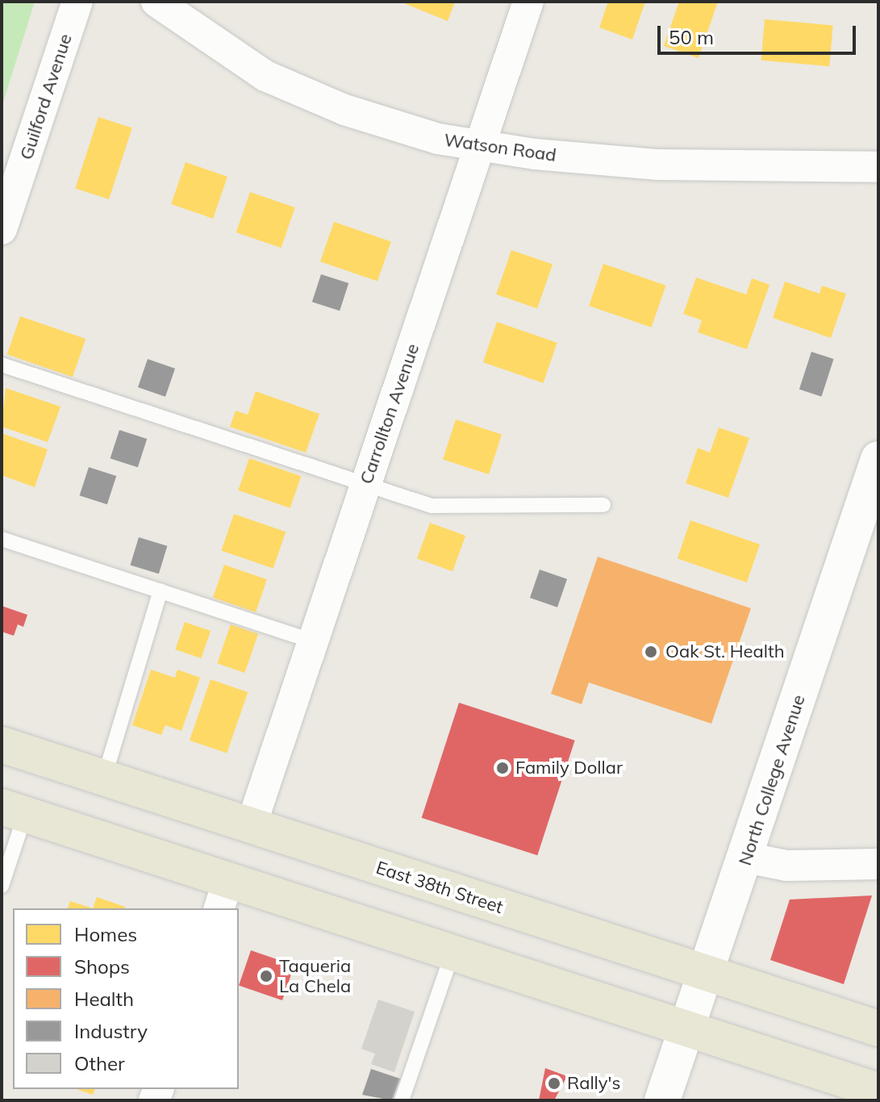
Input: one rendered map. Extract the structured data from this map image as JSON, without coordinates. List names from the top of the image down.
{
  "streets": {
    "main road": ["North College Avenue", "East 38th Street"],
    "street": ["Guilford Avenue", "Watson Road", "Carrollton Avenue"]
  },
  "crossings": [
    ["Watson Road", "Carrollton Avenue"],
    ["Carrollton Avenue", "East 38th Street"],
    ["North College Avenue", "East 38th Street"]
  ],
  "places": [
    "Oak St. Health",
    "Family Dollar",
    "Taqueria La Chela",
    "Rally's"
  ],
  "legend": [
    "Homes",
    "Shops",
    "Health",
    "Industry",
    "Other"
  ],
  "scale_bar": "50 m"
}
